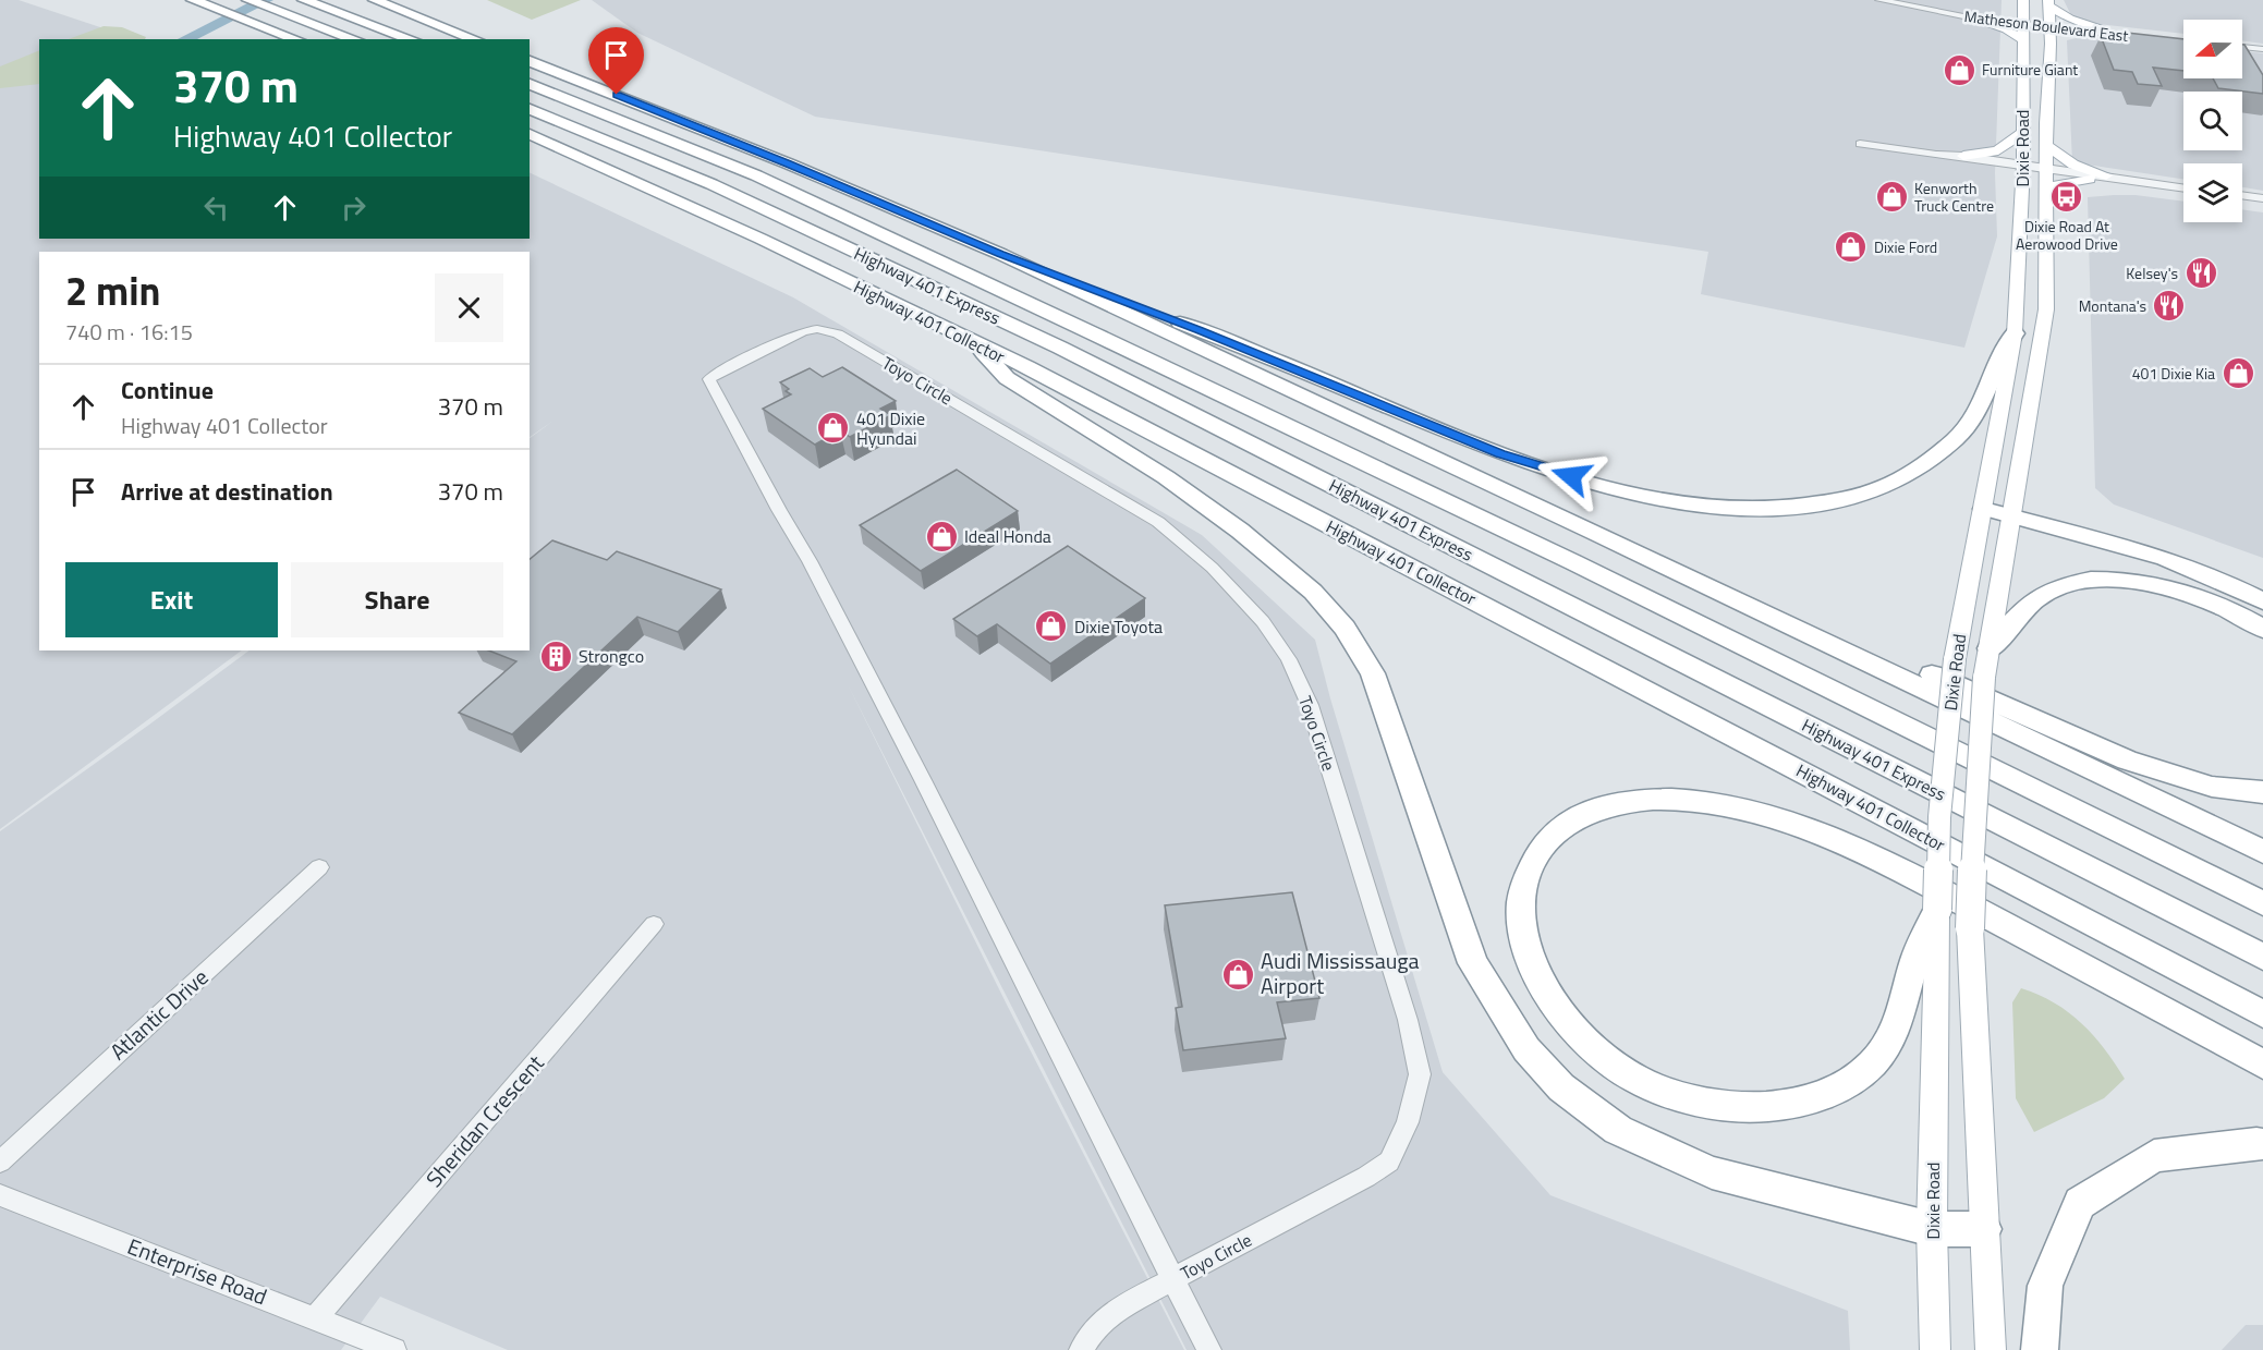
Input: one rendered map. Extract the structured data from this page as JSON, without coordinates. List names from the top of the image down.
{
  "streets": {
    "highway": ["Highway 401 Express", "Highway 401 Collector"],
    "main road": ["Dixie Road"],
    "street": [
      "Matheson Boulevard East",
      "Toyo Circle",
      "Atlantic Drive",
      "Sheridan Crescent",
      "Enterprise Road"
    ]
  },
  "crossings": [
    ["Matheson Boulevard East", "Dixie Road"],
    ["Sheridan Crescent", "Enterprise Road"]
  ],
  "places": {
    "shop": [
      "Furniture Giant",
      "Kenworth Truck Centre",
      "Dixie Ford",
      "401 Dixie Kia",
      "401 Dixie Hyundai",
      "Ideal Honda",
      "Dixie Toyota",
      "Audi Mississauga Airport"
    ],
    "bus stop": ["Dixie Road At Aerowood Drive"],
    "restaurant": ["Kelsey's", "Montana's"],
    "building": ["Strongco"]
  },
  "north": "left",
  "page": {
    "turn": ["370 m", "Highway 401 Collector"],
    "heading": ["2 min", "740 m · 16:15"],
    "list": [
      {
        "name": "Continue",
        "note": "Highway 401 Collector",
        "value": "370 m"
      },
      {
        "name": "Arrive at destination",
        "value": "370 m"
      }
    ],
    "buttons": ["Exit", "Share"]
  }
}
